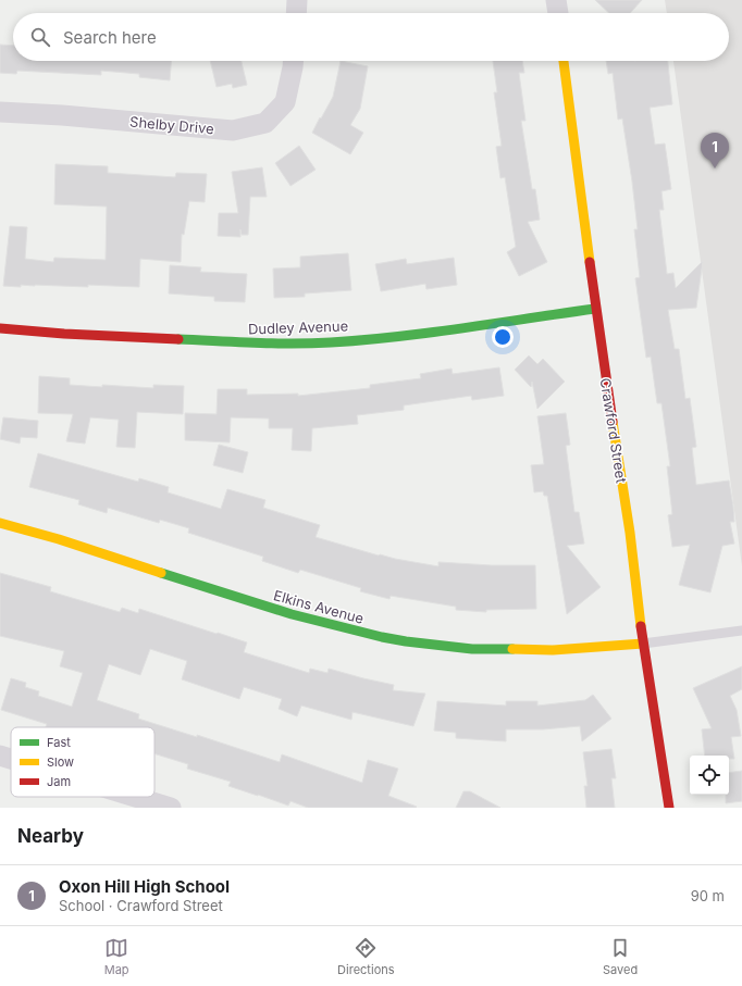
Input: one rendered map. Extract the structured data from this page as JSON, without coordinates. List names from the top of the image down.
{
  "streets": {
    "street": [
      "Shelby Drive",
      "Dudley Avenue",
      "Crawford Street",
      "Elkins Avenue"
    ]
  },
  "crossings": [
    ["Dudley Avenue", "Crawford Street"],
    ["Crawford Street", "Elkins Avenue"]
  ],
  "legend": ["Fast", "Slow", "Jam"],
  "page": {
    "search": "Search here",
    "pins": "1",
    "heading": "Nearby",
    "list": [
      {
        "mark": "1",
        "name": "Oxon Hill High School",
        "note": "School · Crawford Street",
        "value": "90 m"
      }
    ],
    "nav": ["Map", "Directions", "Saved"]
  }
}
